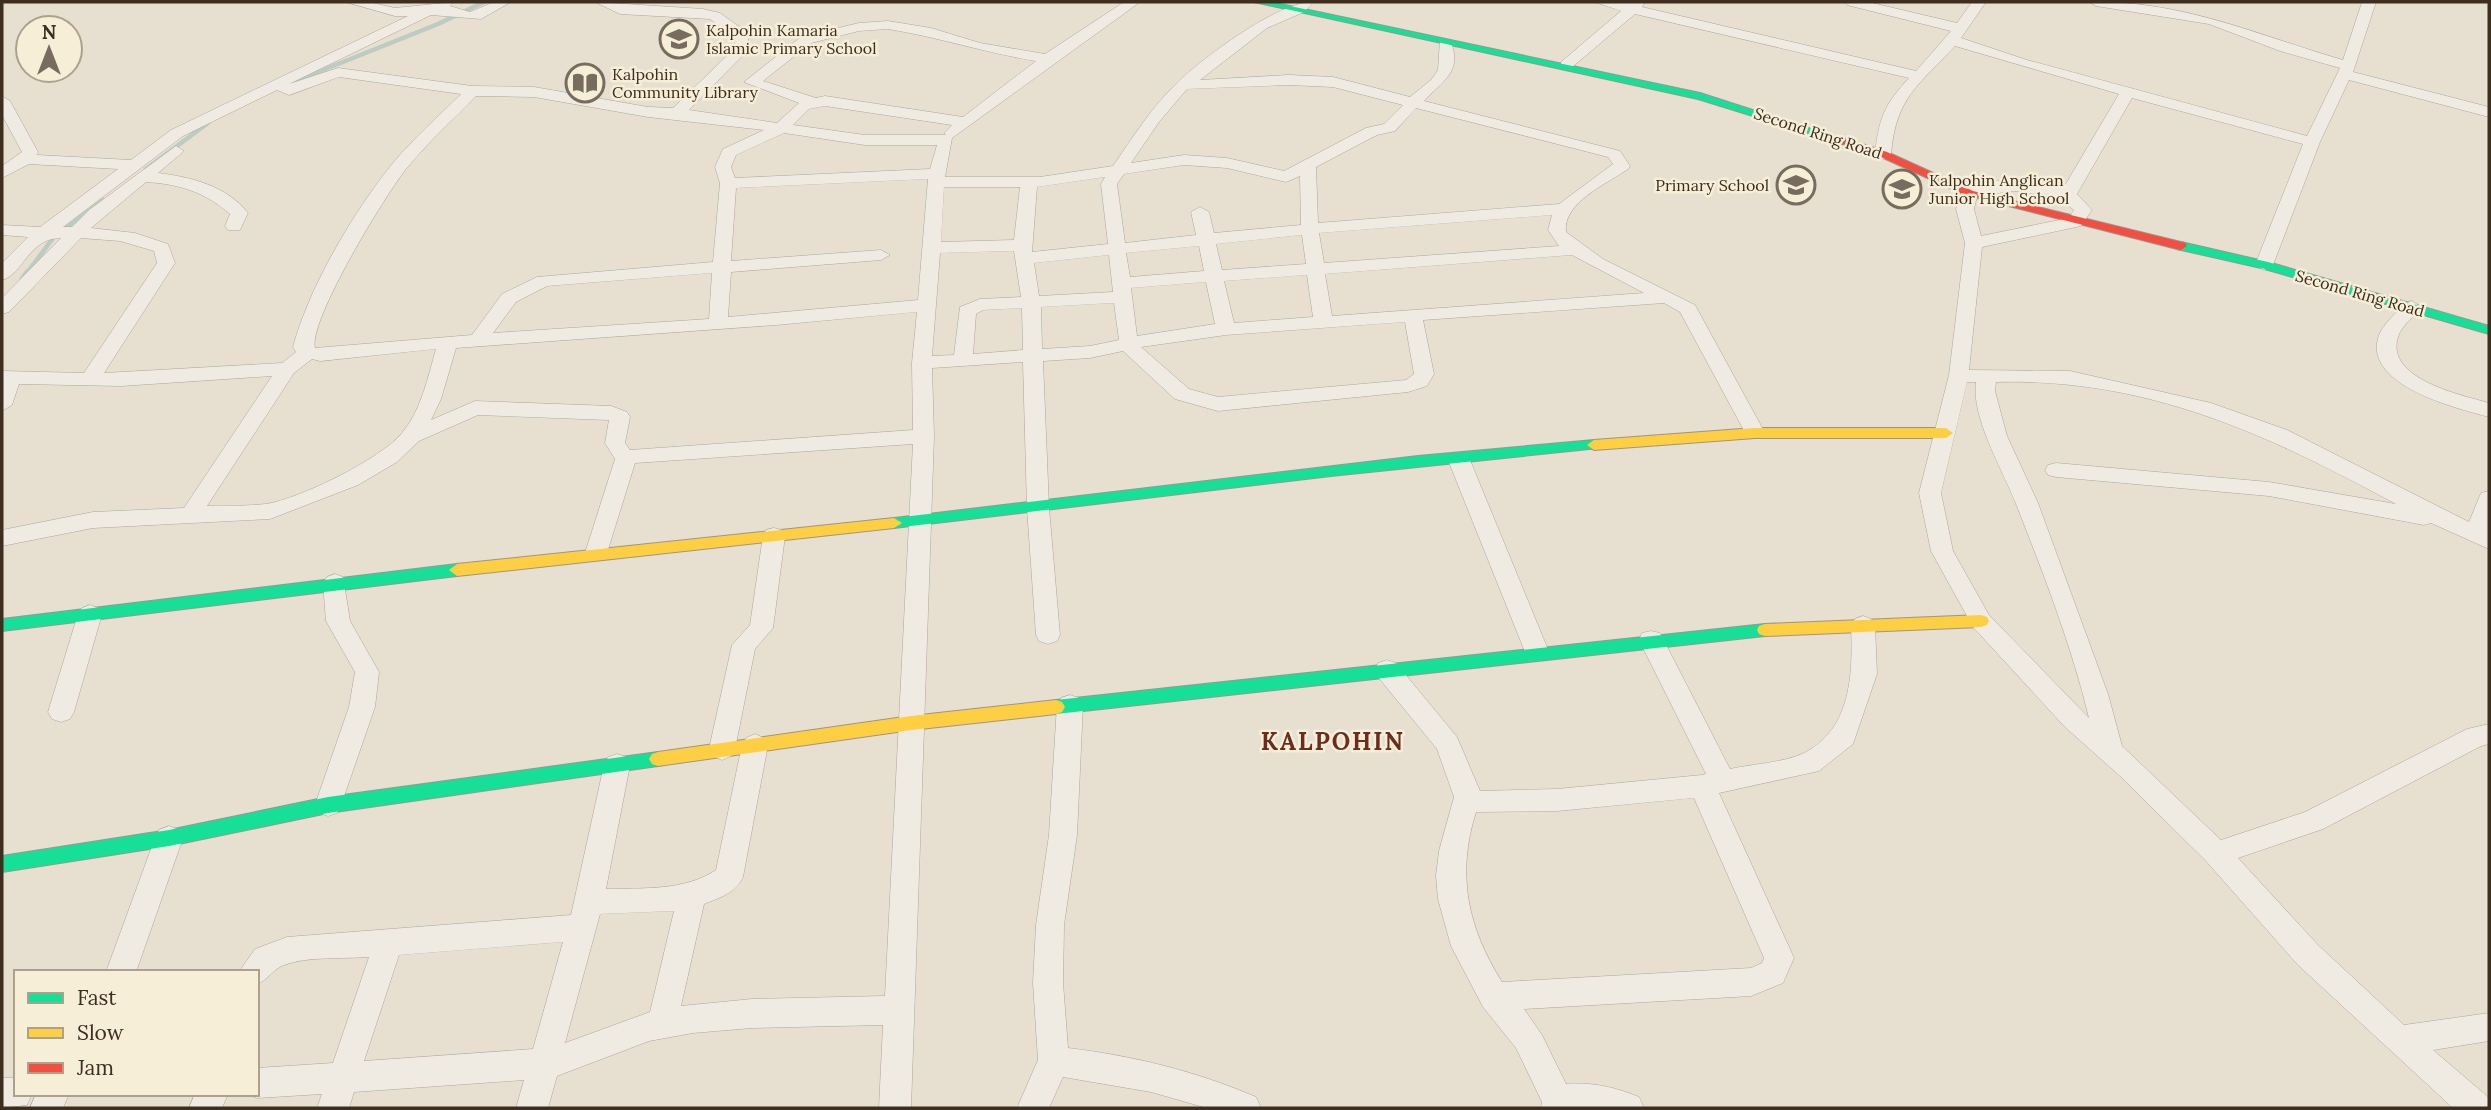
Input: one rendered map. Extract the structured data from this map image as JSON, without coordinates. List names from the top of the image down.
{
  "streets": {
    "street": ["Second Ring Road"]
  },
  "districts": ["KALPOHIN"],
  "places": {
    "school or university": ["Kalpohin Kamaria Islamic Primary School", "Primary School", "Kalpohin Anglican Junior High School"],
    "library": ["Kalpohin Community Library"]
  },
  "legend": ["Fast", "Slow", "Jam"],
  "north": "top"
}
